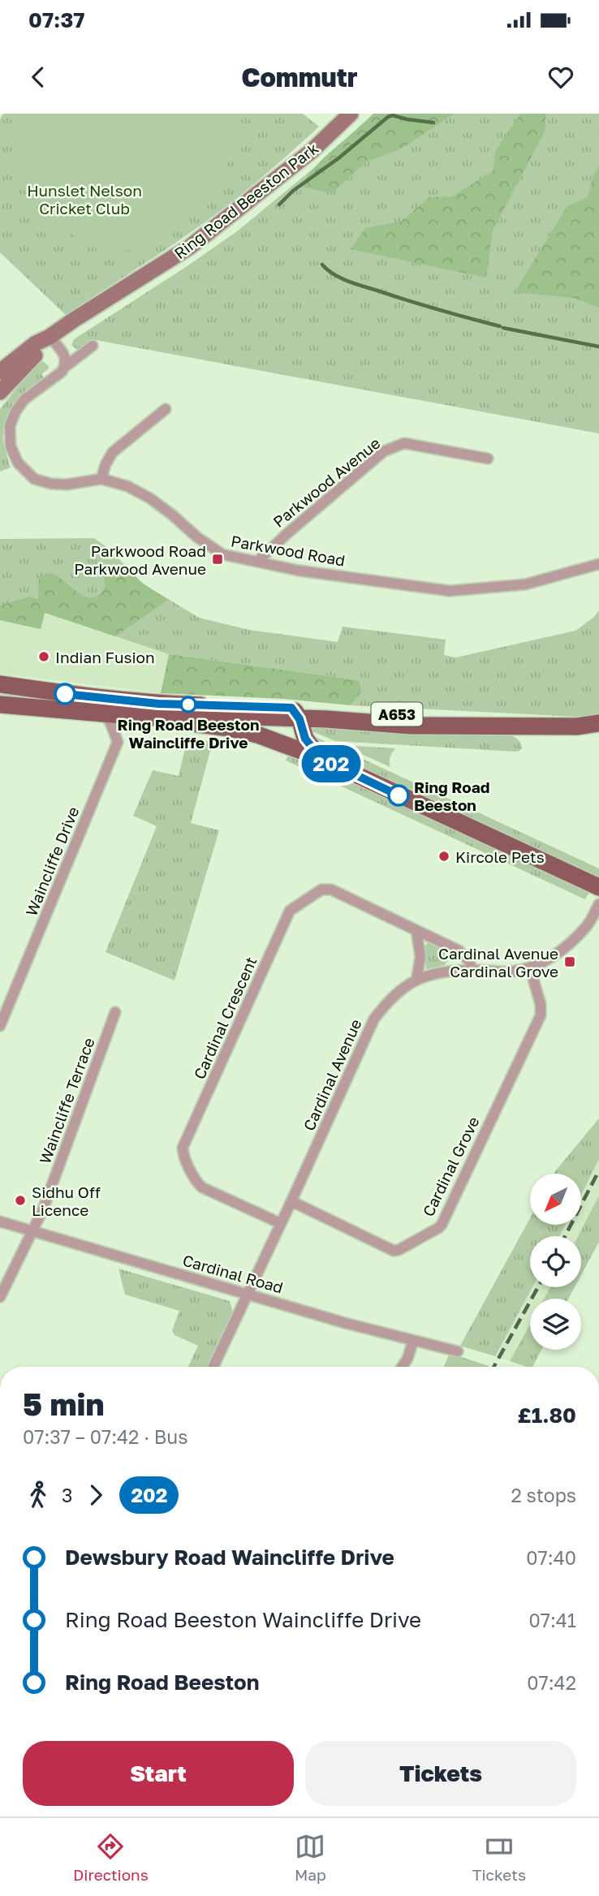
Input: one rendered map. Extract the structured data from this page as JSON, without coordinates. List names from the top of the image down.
{
  "streets": {
    "main road": ["A653"],
    "street": [
      "Ring Road Beeston Park",
      "Parkwood Avenue",
      "Parkwood Road",
      "Waincliffe Drive",
      "Cardinal Crescent",
      "Cardinal Avenue",
      "Waincliffe Terrace",
      "Cardinal Grove",
      "Cardinal Road"
    ]
  },
  "crossings": [
    ["Parkwood Avenue", "Parkwood Road"],
    ["Cardinal Crescent", "Cardinal Avenue"],
    ["Cardinal Avenue", "Cardinal Grove"],
    ["Cardinal Avenue", "Cardinal Road"],
    ["Waincliffe Terrace", "Cardinal Road"]
  ],
  "parks": ["Hunslet Nelson Cricket Club"],
  "places": {
    "transit": ["Parkwood Road Parkwood Avenue", "Cardinal Avenue Cardinal Grove"],
    "other": [
      "Indian Fusion",
      "Ring Road Beeston Waincliffe Drive",
      "Ring Road Beeston",
      "Kircole Pets",
      "Sidhu Off Licence"
    ]
  },
  "lines": ["bus line 202"],
  "north": "bottom left",
  "page": {
    "status": "07:37",
    "header": "Commutr",
    "on_map": "202",
    "heading": ["5 min", "07:37 – 07:42 · Bus", "£1.80"],
    "legs": ["3", "202", "2 stops"],
    "list": [
      {
        "name": "Dewsbury Road Waincliffe Drive",
        "value": "07:40"
      },
      {
        "name": "Ring Road Beeston Waincliffe Drive",
        "value": "07:41"
      },
      {
        "name": "Ring Road Beeston",
        "value": "07:42"
      }
    ],
    "buttons": ["Start", "Tickets"],
    "tabs": ["Directions", "Map", "Tickets"]
  }
}
